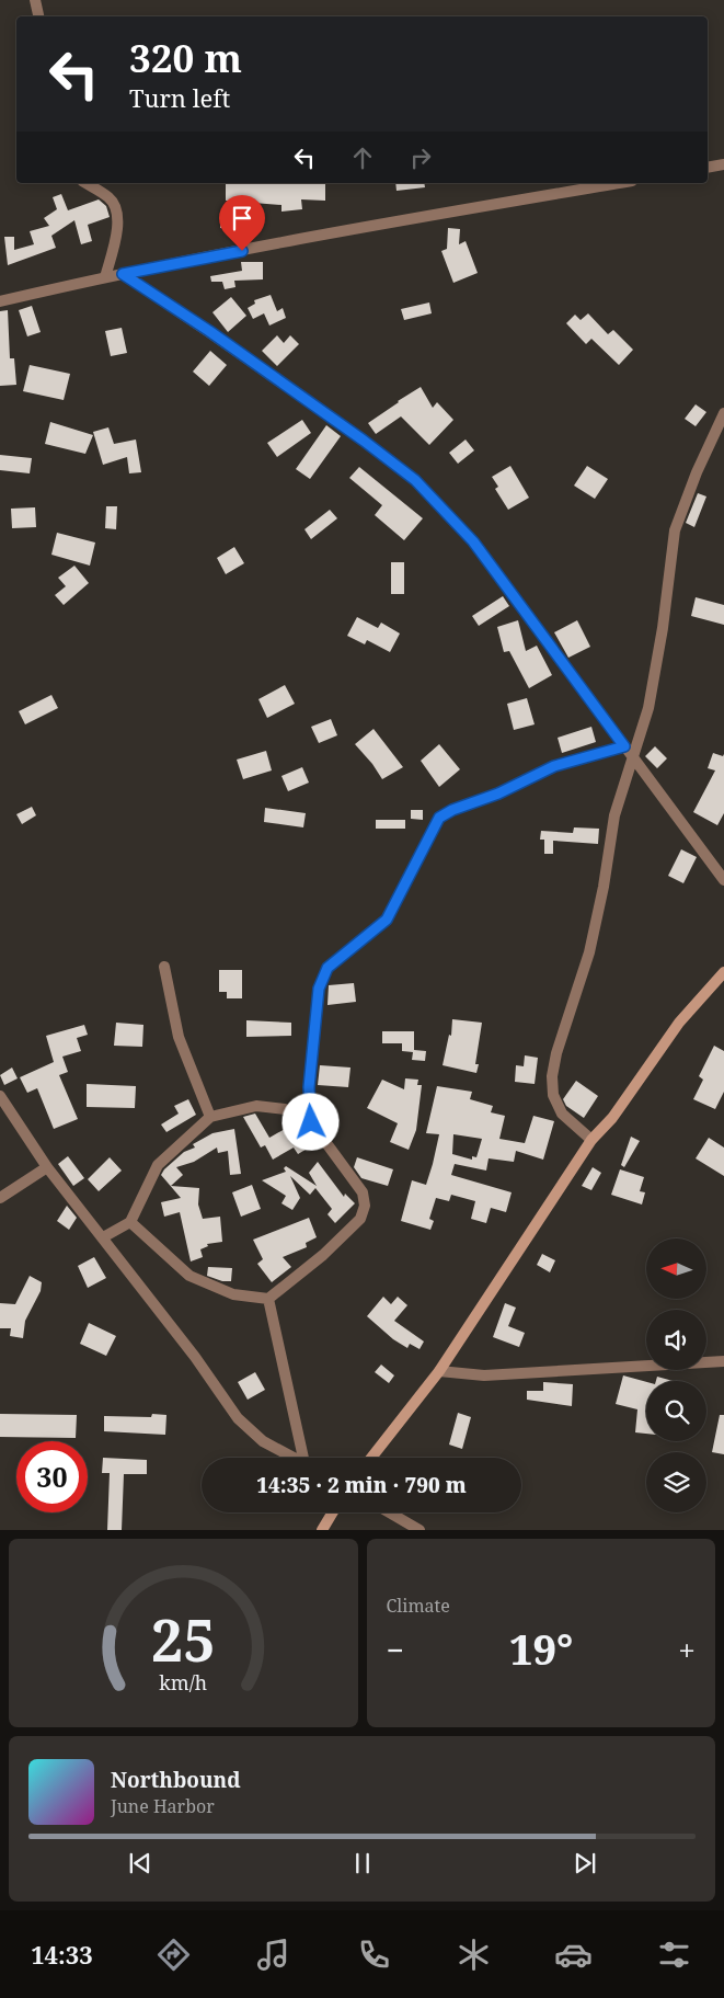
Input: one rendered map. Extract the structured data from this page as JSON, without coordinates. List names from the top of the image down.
{
  "north": "left",
  "page": {
    "turn": ["320 m", "Turn left"],
    "limit": "30",
    "trip": "14:35 · 2 min · 790 m",
    "tile": "Climate",
    "heat": ["−", "19°", "+"],
    "song": ["Northbound", "June Harbor"],
    "tabs": "14:33",
    "gauge": ["25", "km/h"]
  }
}
